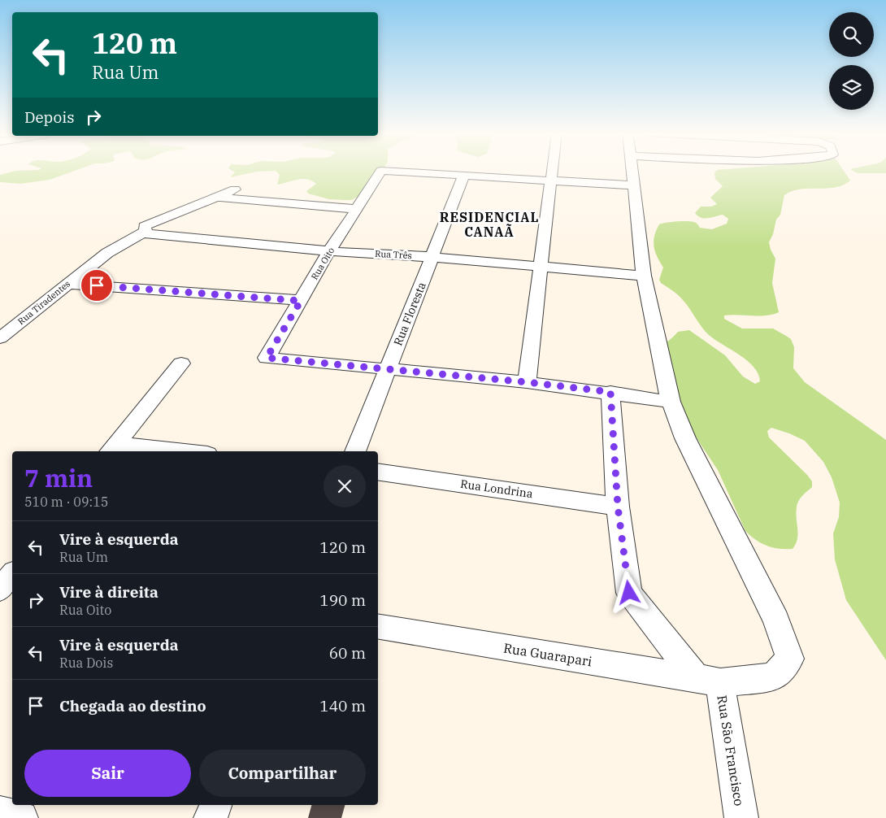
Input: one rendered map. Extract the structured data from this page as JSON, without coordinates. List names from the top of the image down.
{
  "streets": {
    "street": [
      "Rua Três",
      "Rua Oito",
      "Rua Tiradentes",
      "Rua Floresta",
      "Rua Londrina",
      "Rua Guarapari",
      "Rua São Francisco"
    ]
  },
  "crossings": [
    ["Rua Três", "Rua Oito"],
    ["Rua Três", "Rua Tiradentes"],
    ["Rua Três", "Rua Floresta"],
    ["Rua Oito", "Rua Floresta"],
    ["Rua Guarapari", "Rua São Francisco"]
  ],
  "districts": ["RESIDENCIAL CANAÃ"],
  "page": {
    "turn": ["120 m", "Rua Um"],
    "then": "Depois",
    "heading": ["7 min", "510 m · 09:15"],
    "list": [
      {
        "name": "Vire à esquerda",
        "note": "Rua Um",
        "value": "120 m"
      },
      {
        "name": "Vire à direita",
        "note": "Rua Oito",
        "value": "190 m"
      },
      {
        "name": "Vire à esquerda",
        "note": "Rua Dois",
        "value": "60 m"
      },
      {
        "name": "Chegada ao destino",
        "value": "140 m"
      }
    ],
    "buttons": ["Sair", "Compartilhar"]
  }
}
